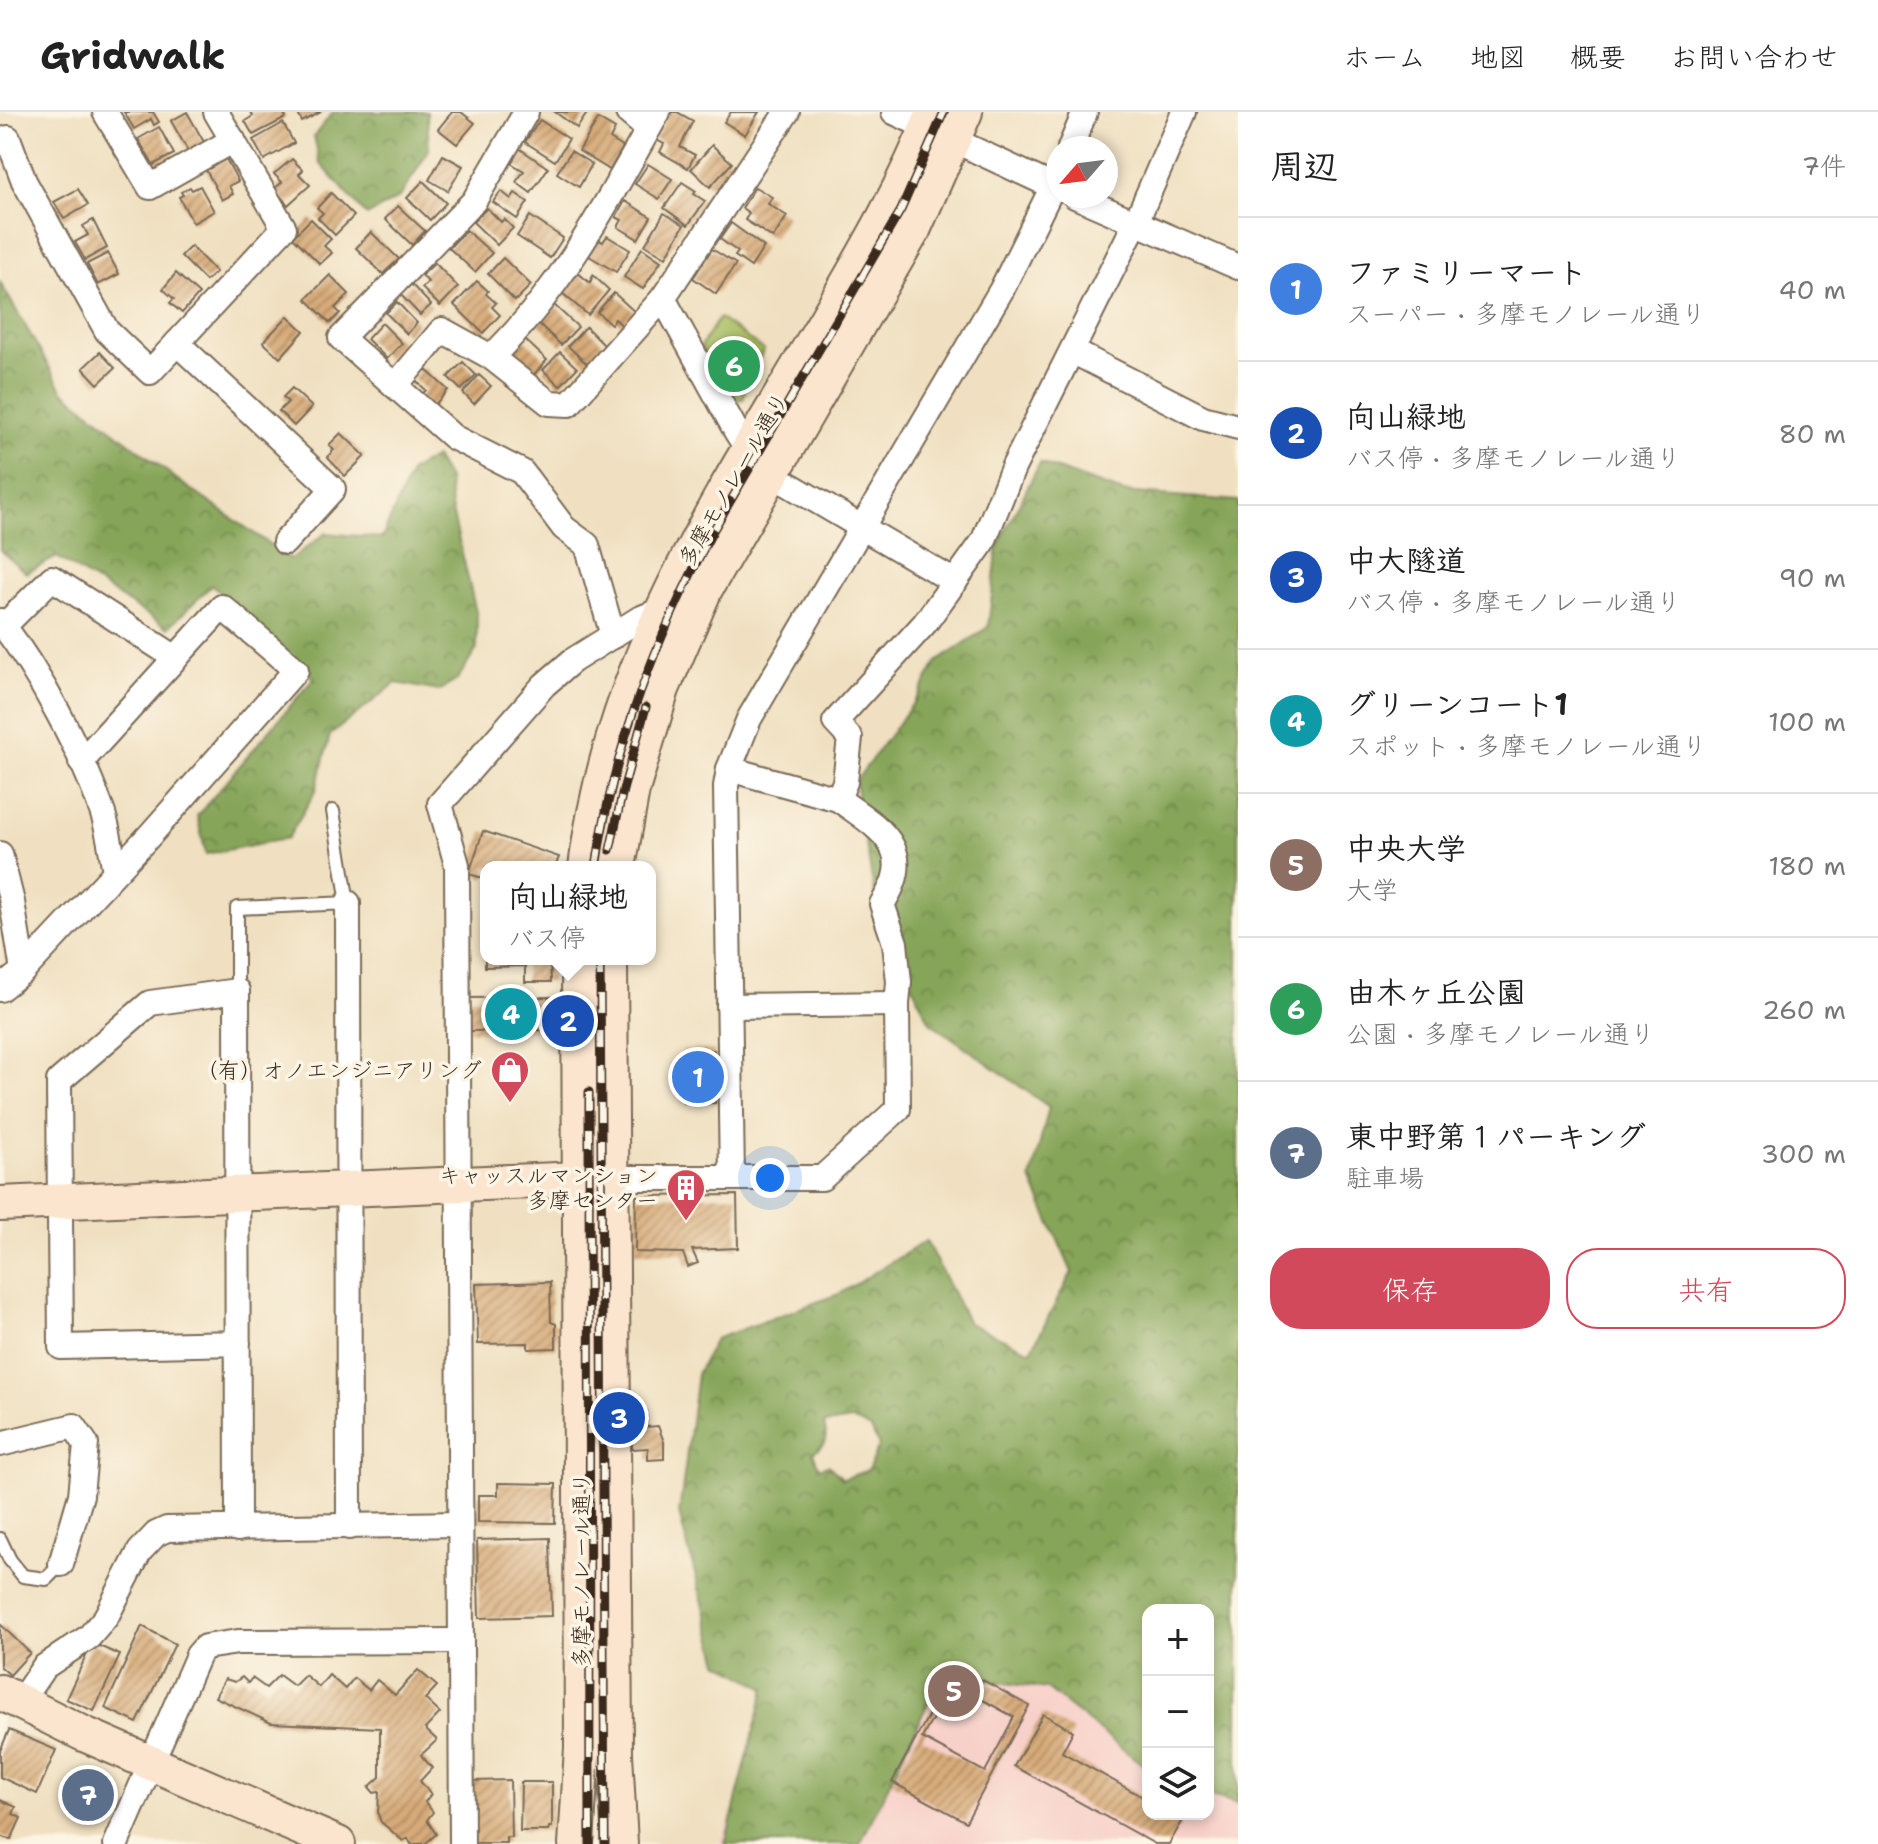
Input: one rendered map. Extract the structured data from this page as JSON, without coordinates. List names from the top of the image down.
{
  "streets": {
    "main road": ["多摩モノレール通り"]
  },
  "places": {
    "shop": ["（有）オノエンジニアリング"],
    "building": ["キャッスルマンション 多摩センター"]
  },
  "north": "bottom left",
  "page": {
    "header": "Gridwalk",
    "nav": [
      "ホーム",
      "地図",
      "概要",
      "お問い合わせ"
    ],
    "heading": ["周辺", "7件"],
    "list": [
      {
        "mark": "1",
        "name": "ファミリーマート",
        "note": "スーパー · 多摩モノレール通り",
        "value": "40 m"
      },
      {
        "mark": "2",
        "name": "向山緑地",
        "note": "バス停 · 多摩モノレール通り",
        "value": "80 m"
      },
      {
        "mark": "3",
        "name": "中大隧道",
        "note": "バス停 · 多摩モノレール通り",
        "value": "90 m"
      },
      {
        "mark": "4",
        "name": "グリーンコート1",
        "note": "スポット · 多摩モノレール通り",
        "value": "100 m"
      },
      {
        "mark": "5",
        "name": "中央大学",
        "note": "大学",
        "value": "180 m"
      },
      {
        "mark": "6",
        "name": "由木ヶ丘公園",
        "note": "公園 · 多摩モノレール通り",
        "value": "260 m"
      },
      {
        "mark": "7",
        "name": "東中野第１パーキング",
        "note": "駐車場",
        "value": "300 m"
      }
    ],
    "pins": [
      "6",
      "4",
      "2",
      "1",
      "3",
      "5",
      "7"
    ],
    "popup": ["向山緑地", "バス停"],
    "buttons": ["保存", "共有"],
    "map_buttons": ["+", "−"]
  }
}
